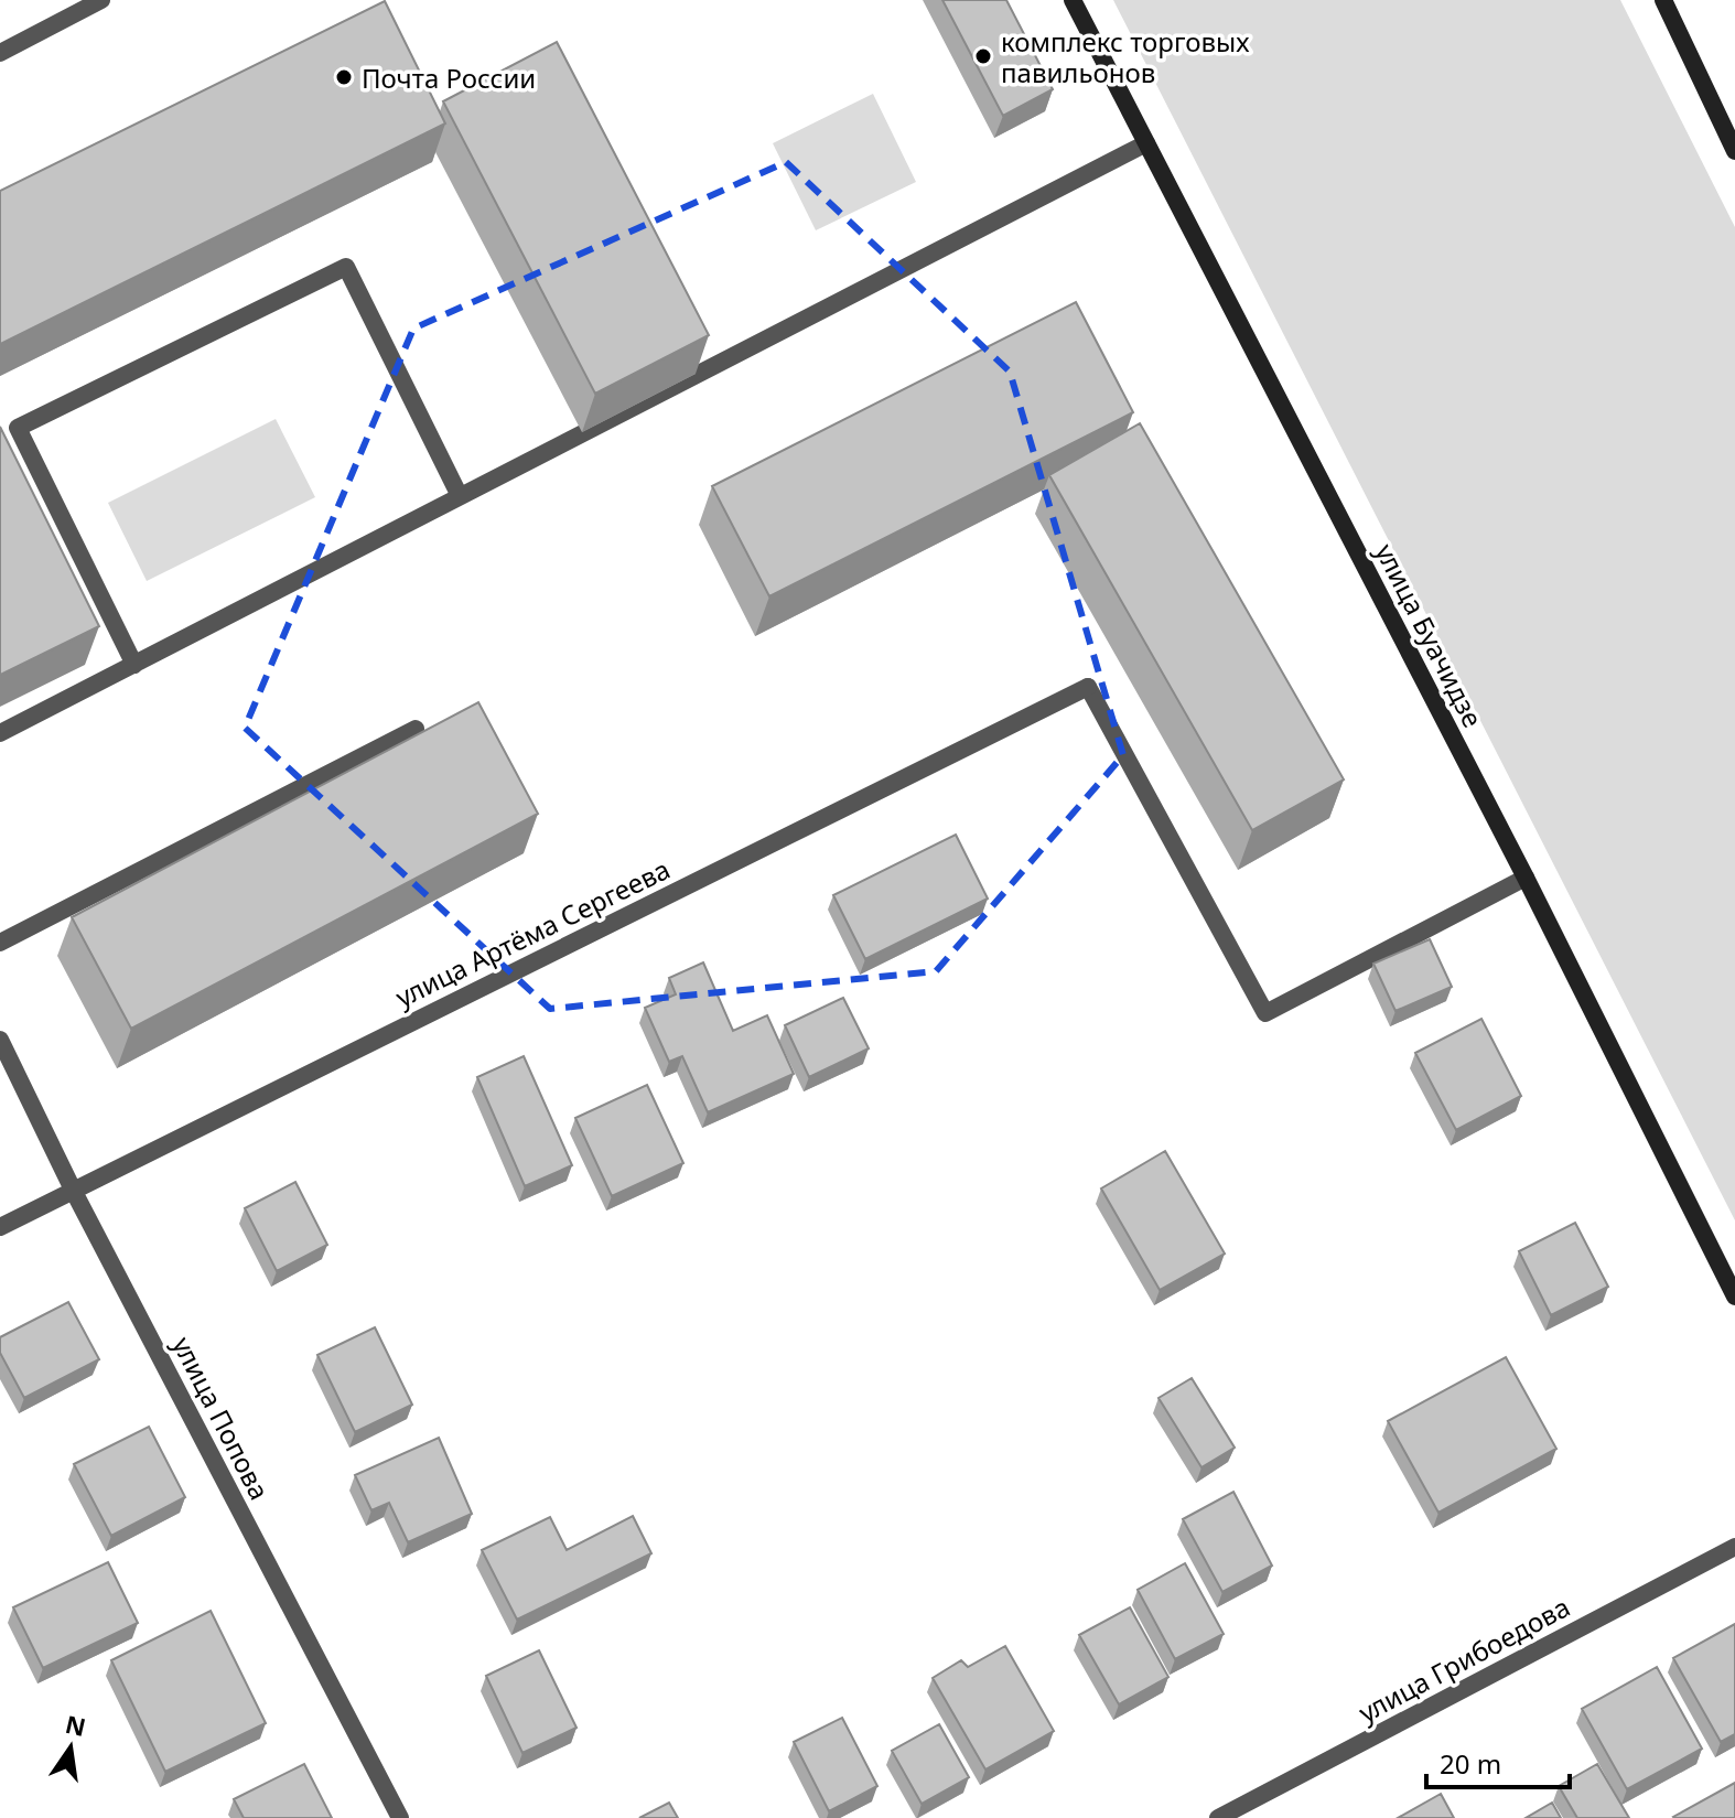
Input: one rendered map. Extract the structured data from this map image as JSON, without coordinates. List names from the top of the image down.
{
  "streets": {
    "main road": ["улица Буачидзе"],
    "street": ["улица Артёма Сергеева", "улица Попова", "улица Грибоедова"]
  },
  "crossings": [
    ["улица Буачидзе", "улица Артёма Сергеева"],
    ["улица Артёма Сергеева", "улица Попова"]
  ],
  "places": ["комплекс торговых павильонов", "Почта России"],
  "scale_bar": "20 m",
  "north": "top"
}
